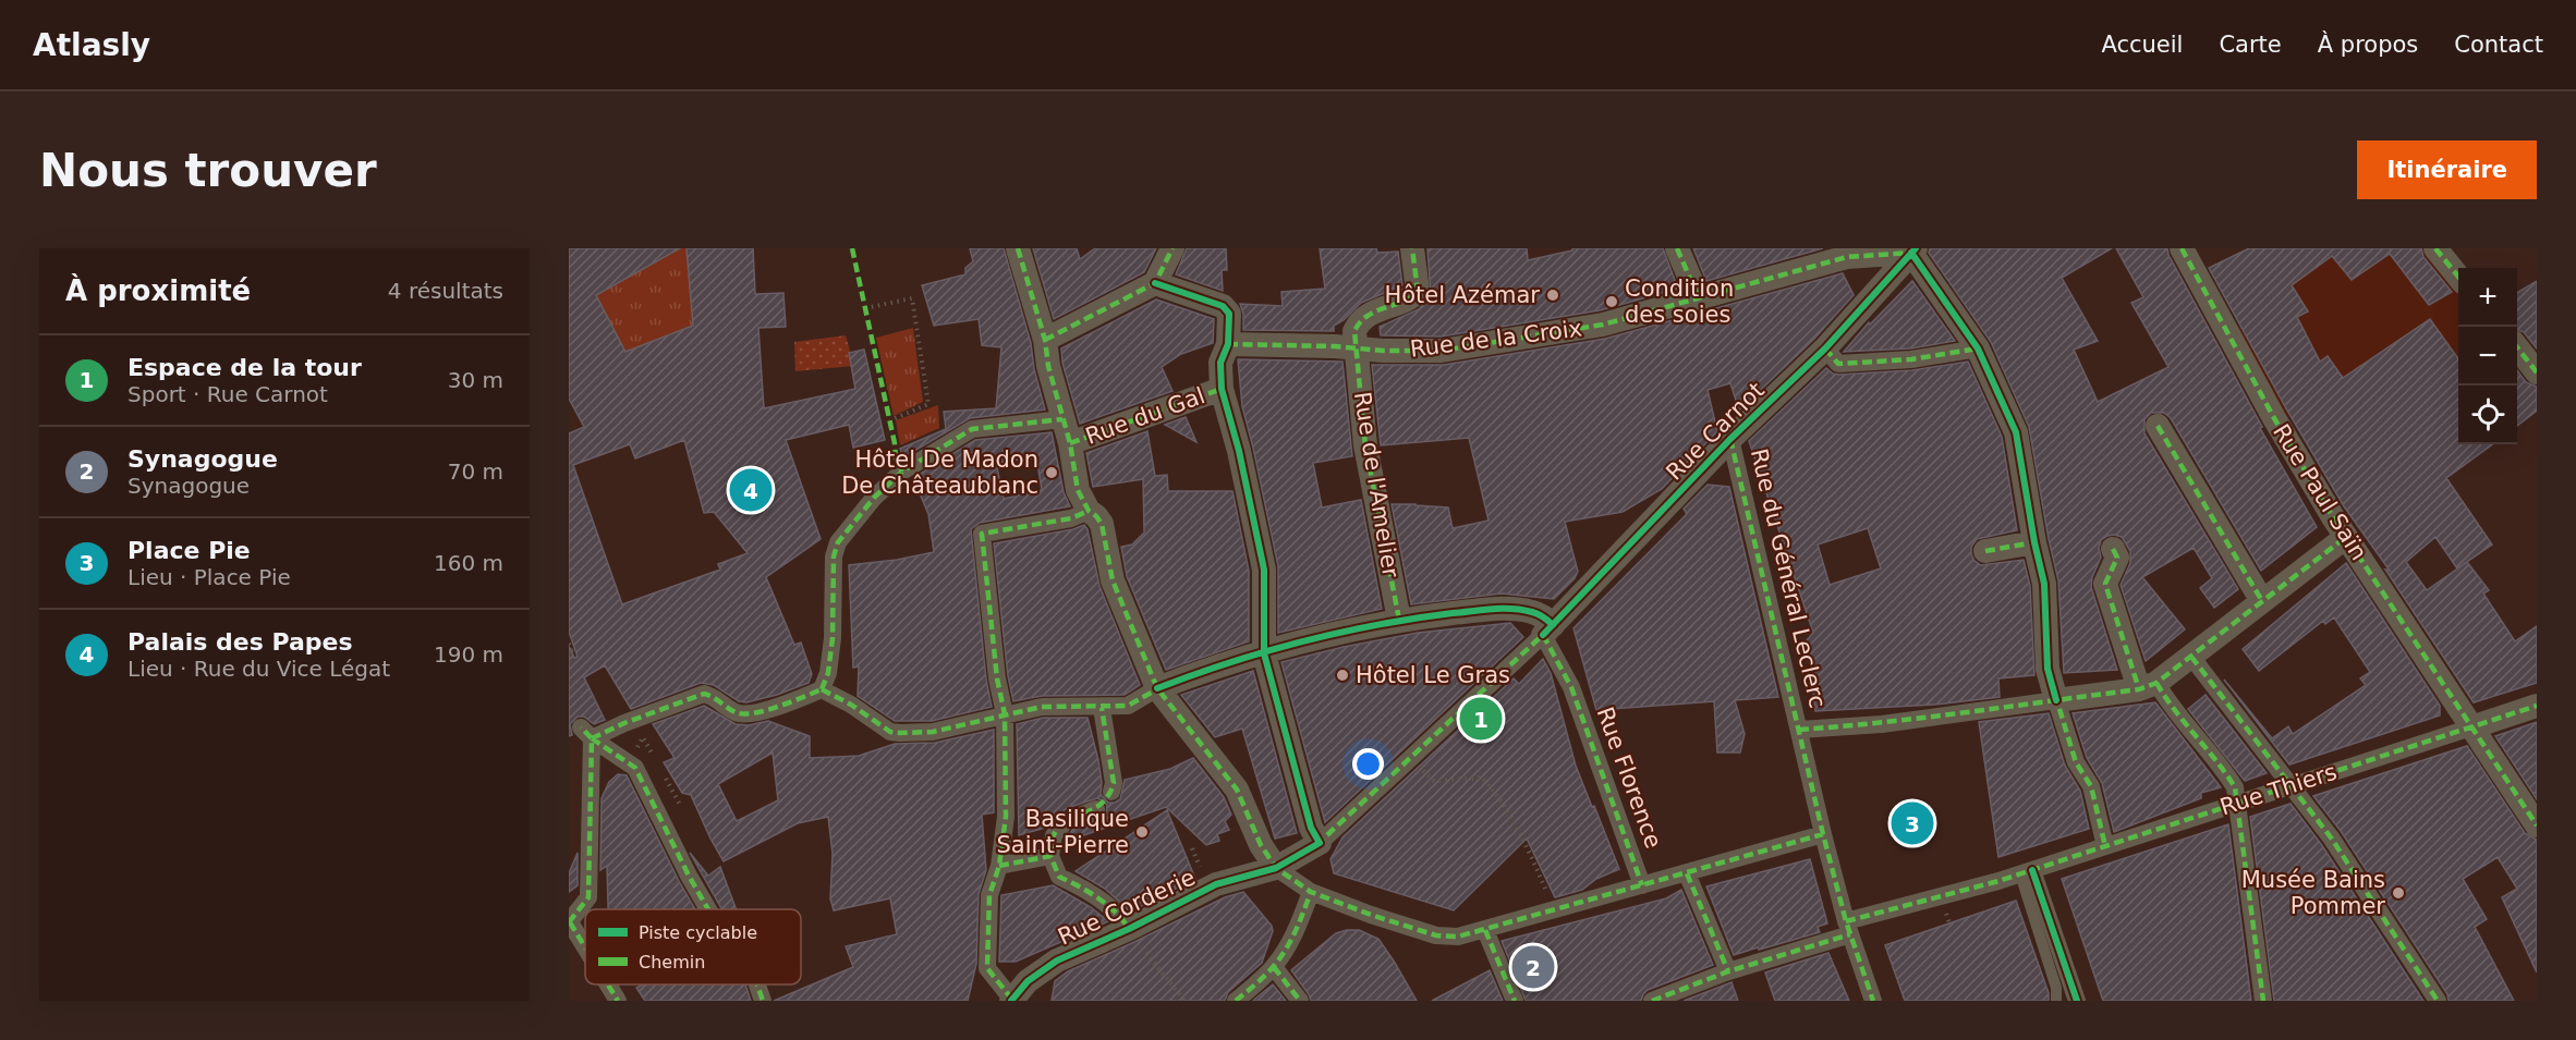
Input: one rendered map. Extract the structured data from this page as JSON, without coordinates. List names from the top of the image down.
{
  "streets": {
    "street": [
      "Rue de la Croix",
      "Rue du Gal",
      "Rue Carnot",
      "Rue de l'Amelier",
      "Rue Paul Saïn",
      "Rue du Général Leclerc",
      "Rue Florence",
      "Rue Thiers",
      "Rue Corderie"
    ]
  },
  "crossings": [
    ["Rue de la Croix", "Rue Carnot"],
    ["Rue de la Croix", "Rue de l'Amelier"],
    ["Rue Carnot", "Rue du Général Leclerc"],
    ["Rue Carnot", "Rue Florence"],
    ["Rue Carnot", "Rue Corderie"],
    ["Rue Paul Saïn", "Rue Thiers"],
    ["Rue du Général Leclerc", "Rue Thiers"]
  ],
  "places": [
    "Hôtel Azémar",
    "Condition des soies",
    "Hôtel De Madon De Châteaublanc",
    "Hôtel Le Gras",
    "Basilique Saint-Pierre",
    "Musée Bains Pommer"
  ],
  "legend": ["Piste cyclable", "Chemin"],
  "page": {
    "header": "Atlasly",
    "nav": [
      "Accueil",
      "Carte",
      "À propos",
      "Contact"
    ],
    "buttons": "Itinéraire",
    "title": "Nous trouver",
    "heading": ["À proximité", "4 résultats"],
    "map_buttons": ["+", "−"],
    "list": [
      {
        "mark": "1",
        "name": "Espace de la tour",
        "note": "Sport · Rue Carnot",
        "value": "30 m"
      },
      {
        "mark": "2",
        "name": "Synagogue",
        "note": "Synagogue",
        "value": "70 m"
      },
      {
        "mark": "3",
        "name": "Place Pie",
        "note": "Lieu · Place Pie",
        "value": "160 m"
      },
      {
        "mark": "4",
        "name": "Palais des Papes",
        "note": "Lieu · Rue du Vice Légat",
        "value": "190 m"
      }
    ],
    "pins": [
      "4",
      "1",
      "3",
      "2"
    ]
  }
}
